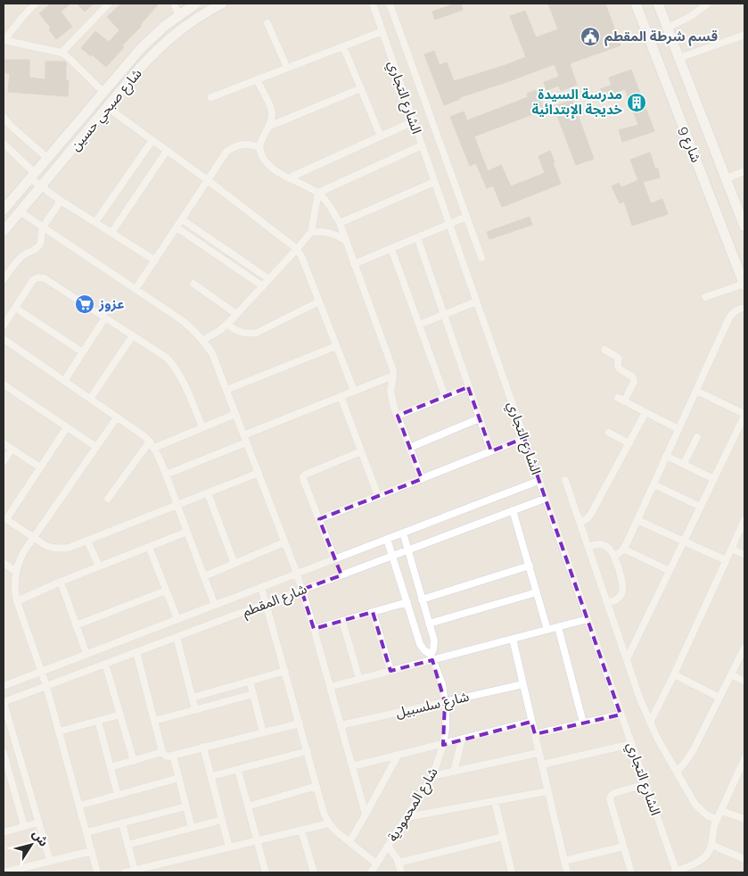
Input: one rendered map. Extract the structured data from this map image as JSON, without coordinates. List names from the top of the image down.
{
  "streets": {
    "street": [
      "الشارع التجاري",
      "شارع صبحي حسين",
      "شارع 9",
      "شارع المقطم",
      "شارع سلسبيل",
      "شارع المحمودية"
    ]
  },
  "crossings": [
    ["الشارع التجاري", "شارع المقطم"],
    ["شارع سلسبيل", "شارع المحمودية"]
  ],
  "places": {
    "public building": ["قسم شرطة المقطم"],
    "building": ["مدرسة السيدة خديجة الإبتدائية"],
    "supermarket": ["عزوز"]
  },
  "north": "top right"
}
